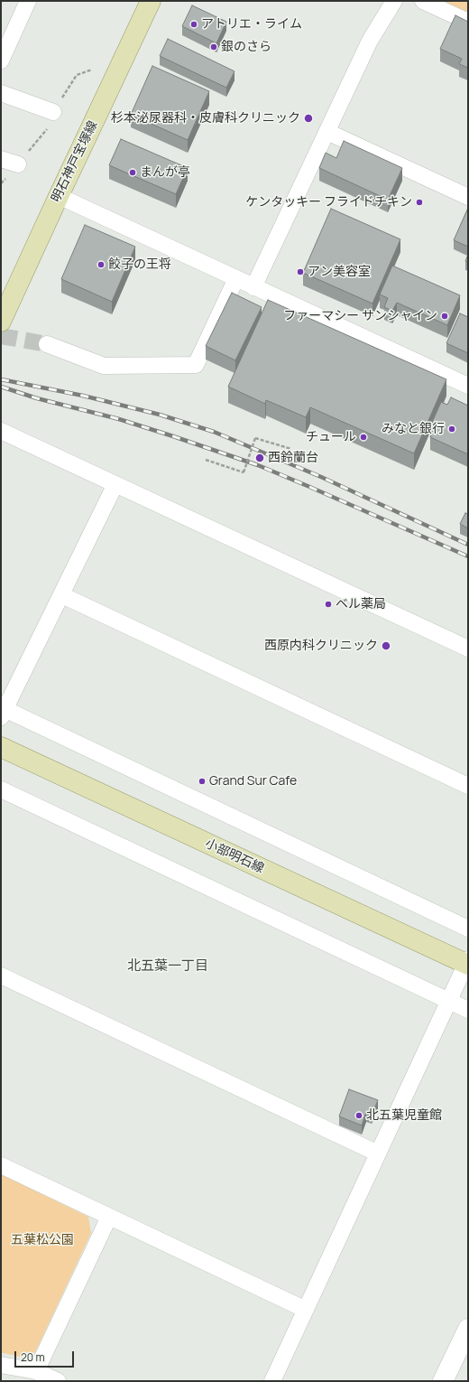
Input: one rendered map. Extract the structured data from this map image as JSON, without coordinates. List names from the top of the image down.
{
  "streets": {
    "main road": ["明石神戸宝塚線", "小部明石線"]
  },
  "districts": ["北五葉一丁目"],
  "parks": ["五葉松公園"],
  "places": [
    "アトリエ・ライム",
    "銀のさら",
    "杉本泌尿器科・皮膚科クリニック",
    "まんが亭",
    "ケンタッキー フライドチキン",
    "餃子の王将",
    "アン美容室",
    "ファーマシー サンシャイン",
    "みなと銀行",
    "チュール",
    "西鈴蘭台",
    "ベル薬局",
    "西原内科クリニック",
    "Grand Sur Cafe",
    "北五葉児童館"
  ],
  "scale_bar": "20 m"
}
